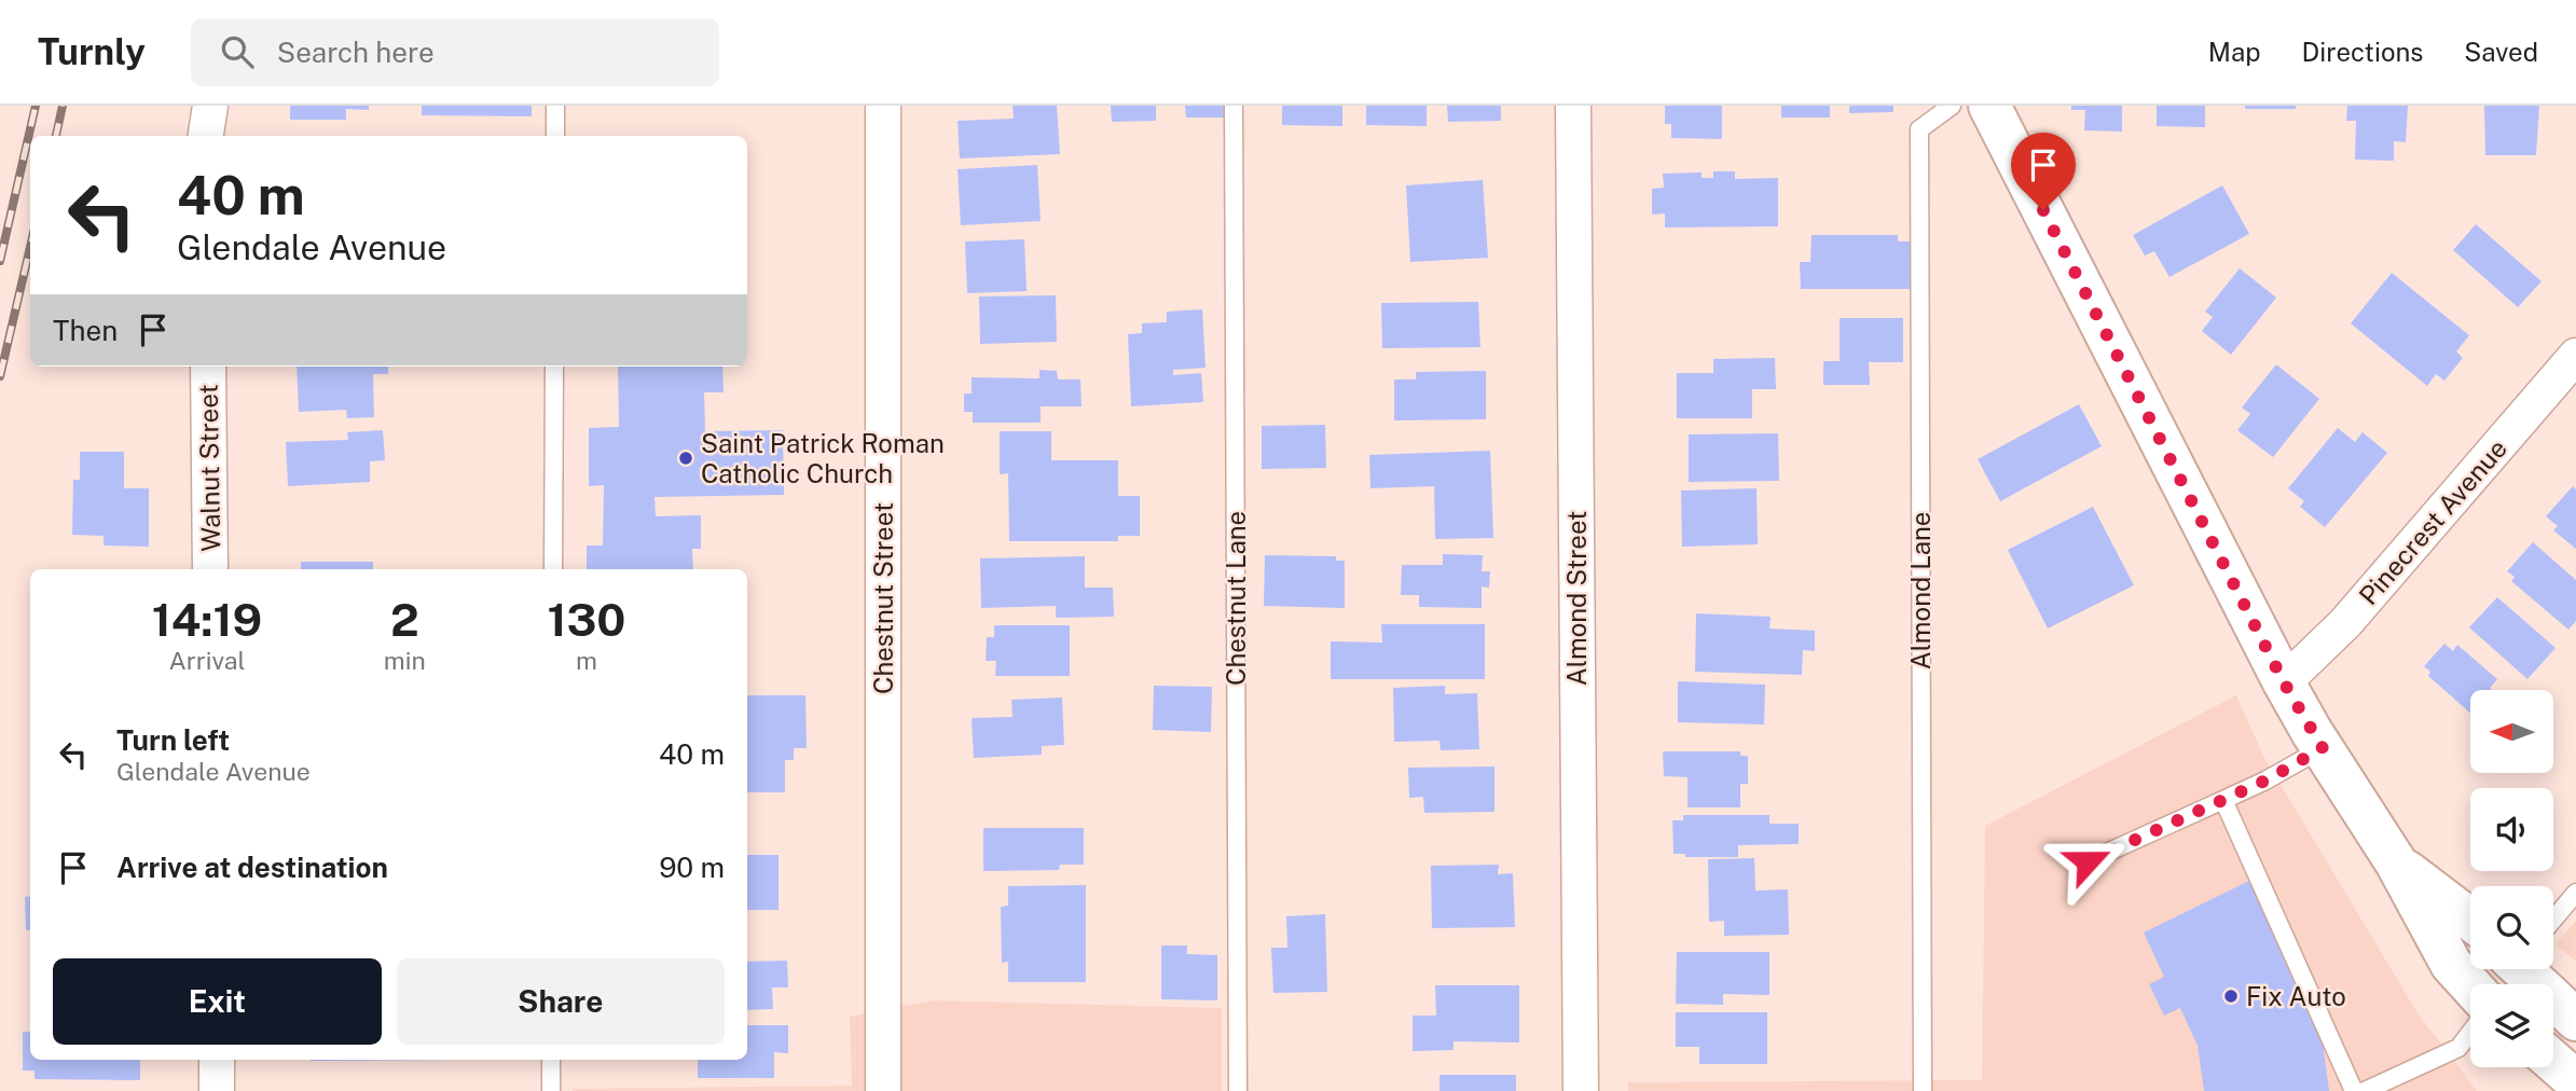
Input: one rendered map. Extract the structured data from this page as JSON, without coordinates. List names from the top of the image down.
{
  "streets": {
    "street": [
      "Walnut Street",
      "Pinecrest Avenue",
      "Chestnut Street",
      "Almond Street"
    ],
    "lane": ["Almond Lane", "Chestnut Lane"]
  },
  "places": ["Saint Patrick Roman Catholic Church", "Fix Auto"],
  "north": "left",
  "page": {
    "header": "Turnly",
    "search": "Search here",
    "nav": ["Map", "Directions", "Saved"],
    "turn": ["40 m", "Glendale Avenue"],
    "then": "Then",
    "eta": [
      "14:19",
      "Arrival",
      "2",
      "min",
      "130",
      "m"
    ],
    "list": [
      {
        "name": "Turn left",
        "note": "Glendale Avenue",
        "value": "40 m"
      },
      {
        "name": "Arrive at destination",
        "value": "90 m"
      }
    ],
    "buttons": ["Exit", "Share"]
  }
}
